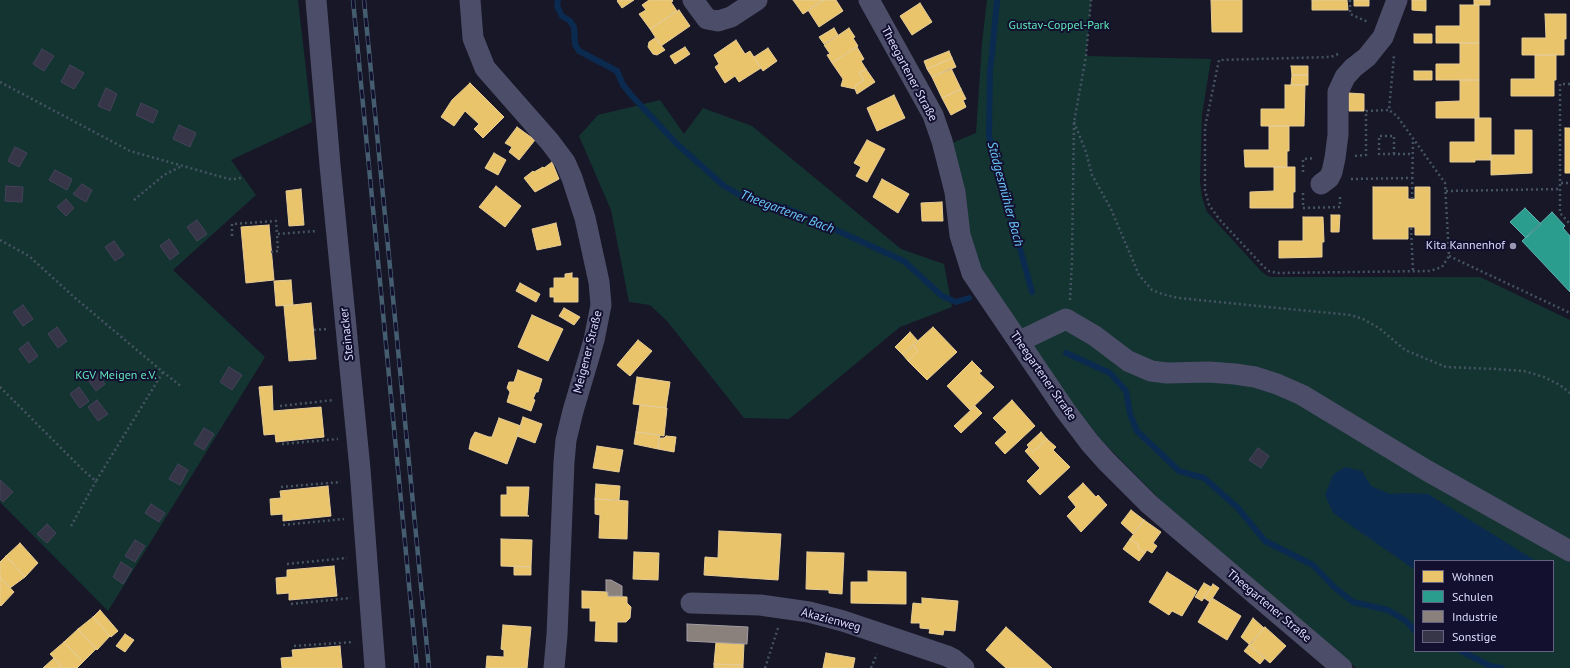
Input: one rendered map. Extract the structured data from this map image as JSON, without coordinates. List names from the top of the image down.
{
  "streets": {
    "street": [
      "Theegartener Straße",
      "Steinacker",
      "Meigener Straße",
      "Akazienweg"
    ]
  },
  "water": ["Städgesmühler Bach", "Theegartener Bach"],
  "parks": ["Gustav-Coppel-Park", "KGV Meigen e.V."],
  "places": ["Kita Kannenhof"],
  "legend": [
    "Wohnen",
    "Schulen",
    "Industrie",
    "Sonstige"
  ]
}
